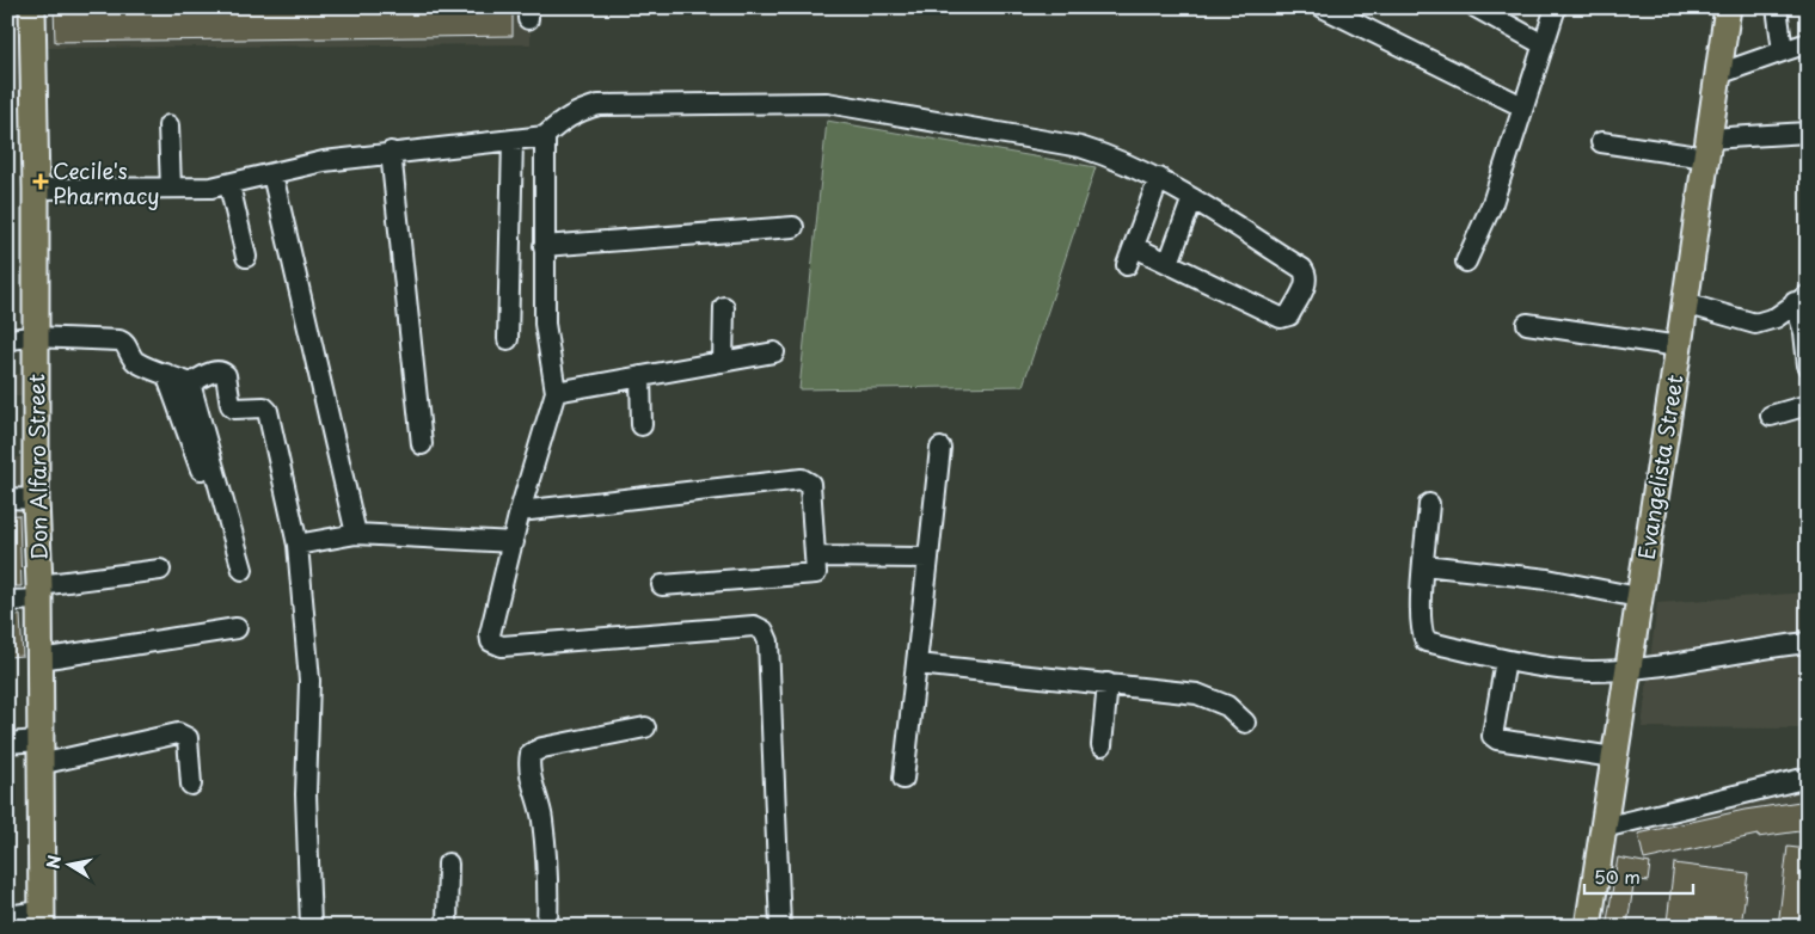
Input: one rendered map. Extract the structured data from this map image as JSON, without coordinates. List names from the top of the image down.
{
  "streets": {
    "main road": ["Don Alfaro Street", "Evangelista Street"]
  },
  "places": {
    "health": ["Cecile's Pharmacy"]
  },
  "scale_bar": "50 m",
  "north": "left"
}
